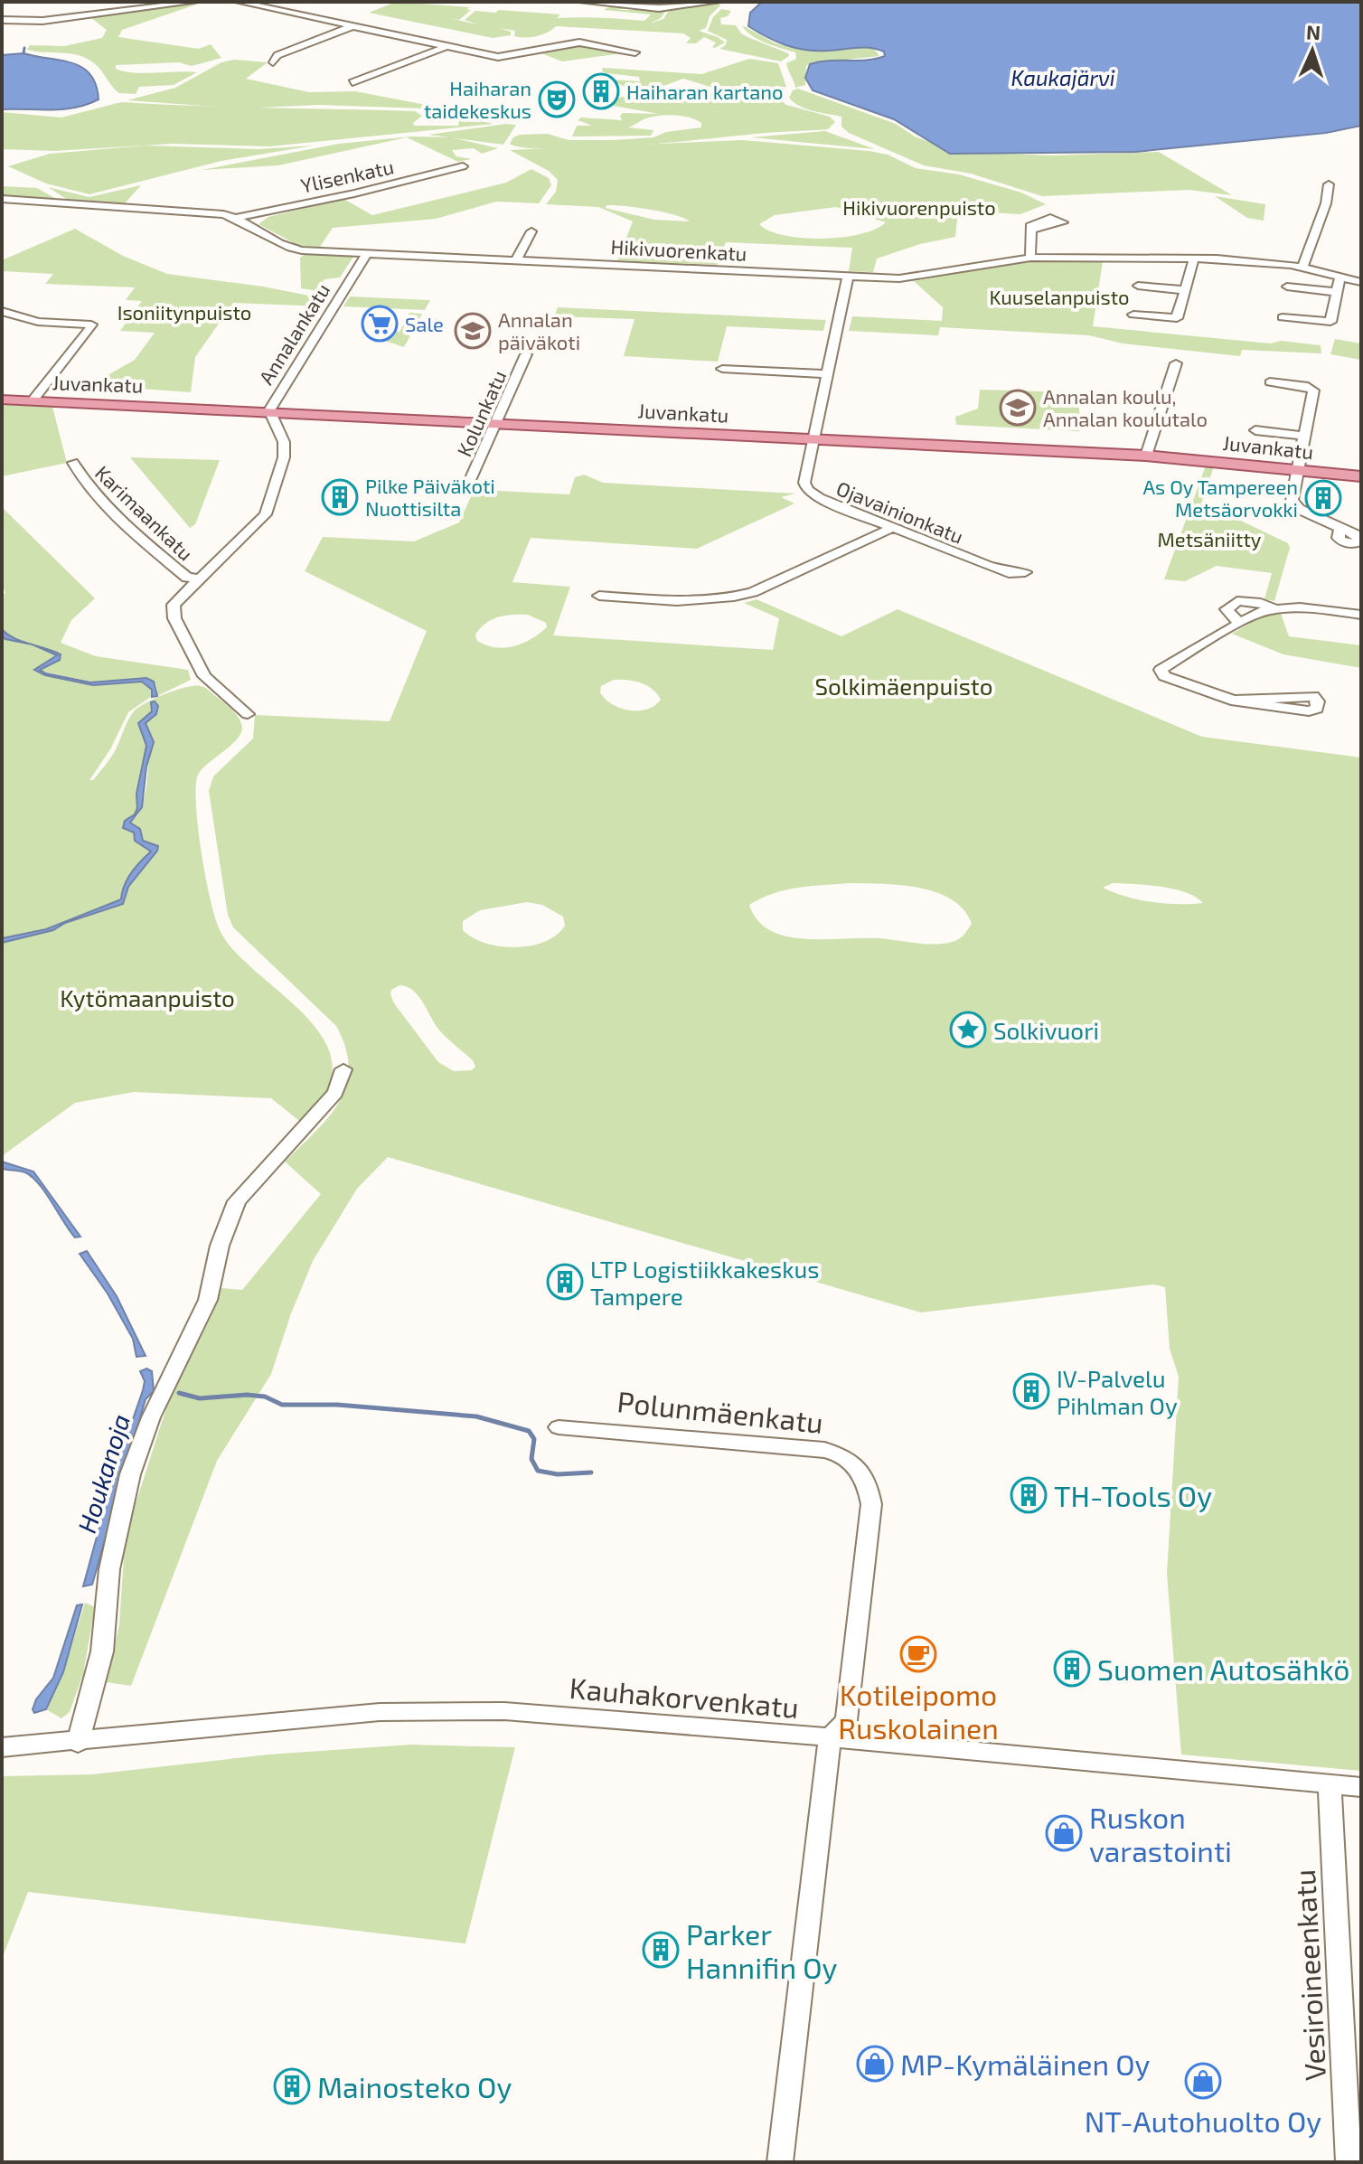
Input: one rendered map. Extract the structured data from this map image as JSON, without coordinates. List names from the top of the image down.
{
  "streets": {
    "main road": ["Juvankatu"],
    "street": [
      "Ylisenkatu",
      "Hikivuorenkatu",
      "Annalankatu",
      "Kolunkatu",
      "Ojavainionkatu",
      "Karimaankatu",
      "Polunmäenkatu",
      "Kauhakorvenkatu",
      "Vesiroineenkatu"
    ]
  },
  "crossings": [
    ["Ylisenkatu", "Hikivuorenkatu"],
    ["Hikivuorenkatu", "Annalankatu"],
    ["Hikivuorenkatu", "Ojavainionkatu"],
    ["Annalankatu", "Juvankatu"],
    ["Annalankatu", "Karimaankatu"],
    ["Juvankatu", "Kolunkatu"],
    ["Juvankatu", "Ojavainionkatu"],
    ["Polunmäenkatu", "Kauhakorvenkatu"],
    ["Kauhakorvenkatu", "Vesiroineenkatu"]
  ],
  "water": ["Kaukajärvi", "Houkanoja"],
  "parks": [
    "Hikivuorenpuisto",
    "Kuuselanpuisto",
    "Isoniitynpuisto",
    "Metsäniitty",
    "Solkimäenpuisto",
    "Kytömaanpuisto"
  ],
  "places": {
    "building": [
      "Haiharan kartano",
      "Pilke Päiväkoti Nuottisilta",
      "As Oy Tampereen Metsäorvokki",
      "LTP Logistiikkakeskus Tampere",
      "IV-Palvelu Pihlman Oy",
      "TH-Tools Oy",
      "Suomen Autosähkö",
      "Parker Hannifin Oy",
      "Mainosteko Oy"
    ],
    "theatre": ["Haiharan taidekeskus"],
    "supermarket": ["Sale"],
    "school or university": ["Annalan päiväkoti", "Annalan koulu, Annalan koulutalo"],
    "place": ["Solkivuori"],
    "cafe": ["Kotileipomo Ruskolainen"],
    "shop": ["Ruskon varastointi", "MP-Kymäläinen Oy", "NT-Autohuolto Oy"]
  },
  "north": "top"
}
